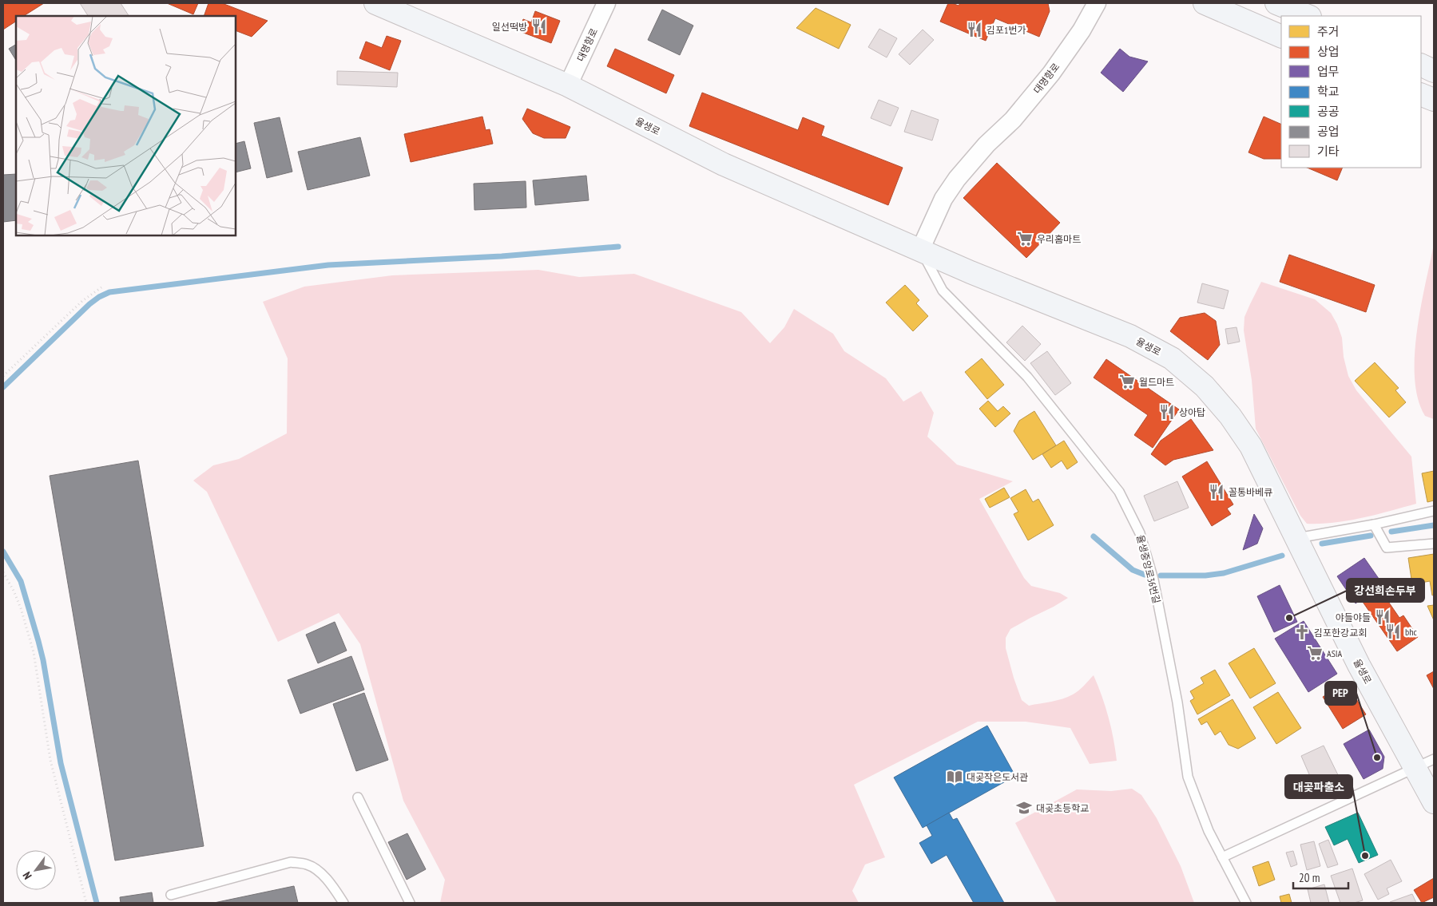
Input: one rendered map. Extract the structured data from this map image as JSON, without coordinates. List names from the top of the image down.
{
  "streets": {
    "street": ["대명항로", "율생로"],
    "lane": ["율생중앙로36번길"]
  },
  "crossings": [
    ["대명항로", "율생로"],
    ["대명항로", "율생중앙로36번길"],
    ["율생로", "율생중앙로36번길"]
  ],
  "places": {
    "restaurant": [
      "일선떡방",
      "김포1번가",
      "상아탑",
      "꼴통바베큐",
      "야들야들",
      "bhc"
    ],
    "supermarket": ["우리홈마트", "월드마트", "ASIA"],
    "other": ["강선희손두부", "PEP", "대곶파출소"],
    "church": ["김포한강교회"],
    "library": ["대곶작은도서관"],
    "school or university": ["대곶초등학교"]
  },
  "legend": [
    "주거",
    "상업",
    "업무",
    "학교",
    "공공",
    "공업",
    "기타"
  ],
  "scale_bar": "20 m",
  "north": "bottom left"
}
